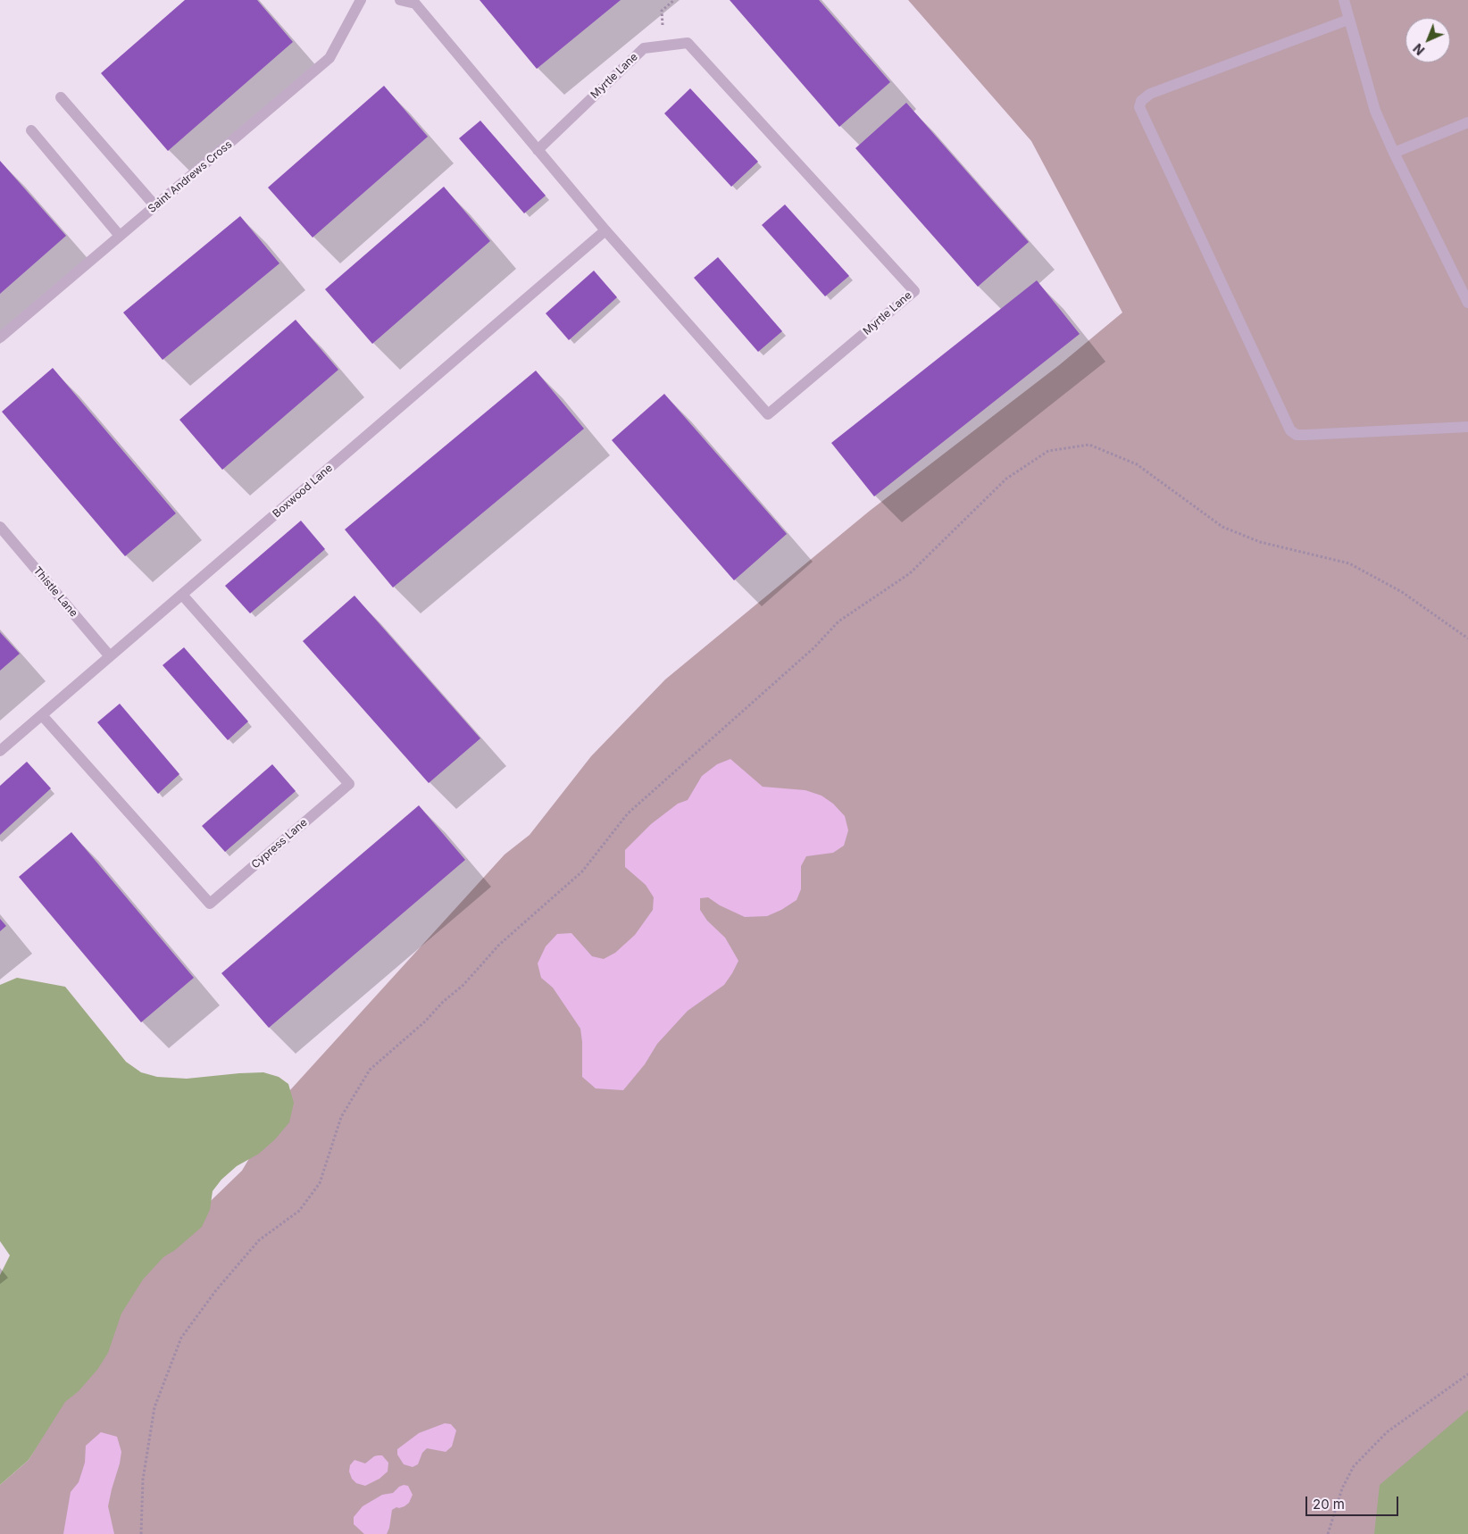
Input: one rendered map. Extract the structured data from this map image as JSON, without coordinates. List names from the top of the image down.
{
  "streets": {
    "street": [
      "Myrtle Lane",
      "Saint Andrews Cross",
      "Boxwood Lane",
      "Thistle Lane",
      "Cypress Lane"
    ]
  },
  "crossings": [
    ["Myrtle Lane", "Boxwood Lane"],
    ["Boxwood Lane", "Thistle Lane"],
    ["Boxwood Lane", "Cypress Lane"]
  ],
  "scale_bar": "20 m",
  "north": "bottom left"
}
